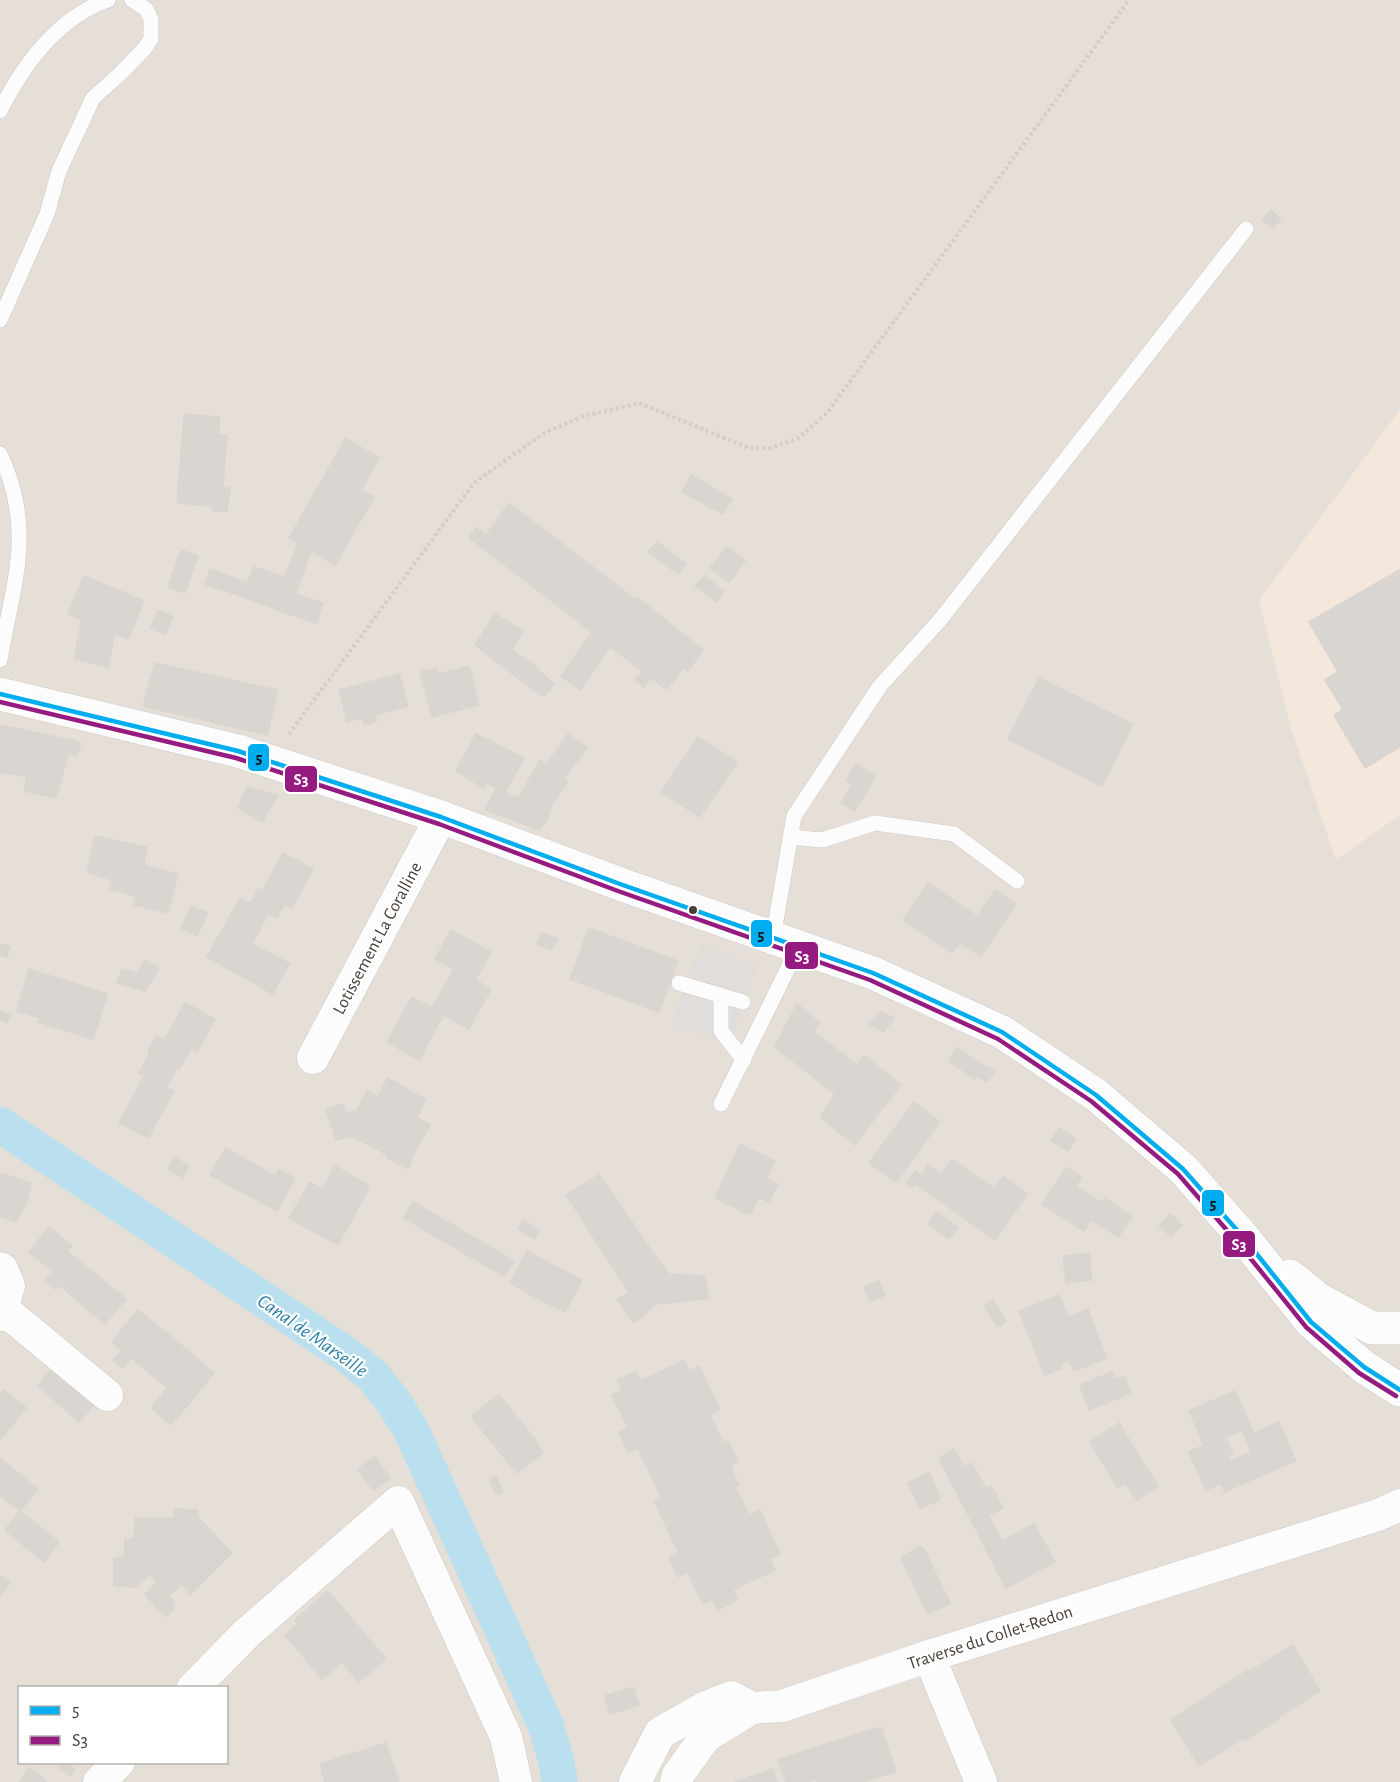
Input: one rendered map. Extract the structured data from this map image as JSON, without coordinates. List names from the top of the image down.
{
  "streets": {
    "street": ["Lotissement La Coralline", "Traverse du Collet-Redon"]
  },
  "water": ["Canal de Marseille"],
  "lines": ["transit line 5", "transit line S3"],
  "legend": ["5", "S3"]
}
